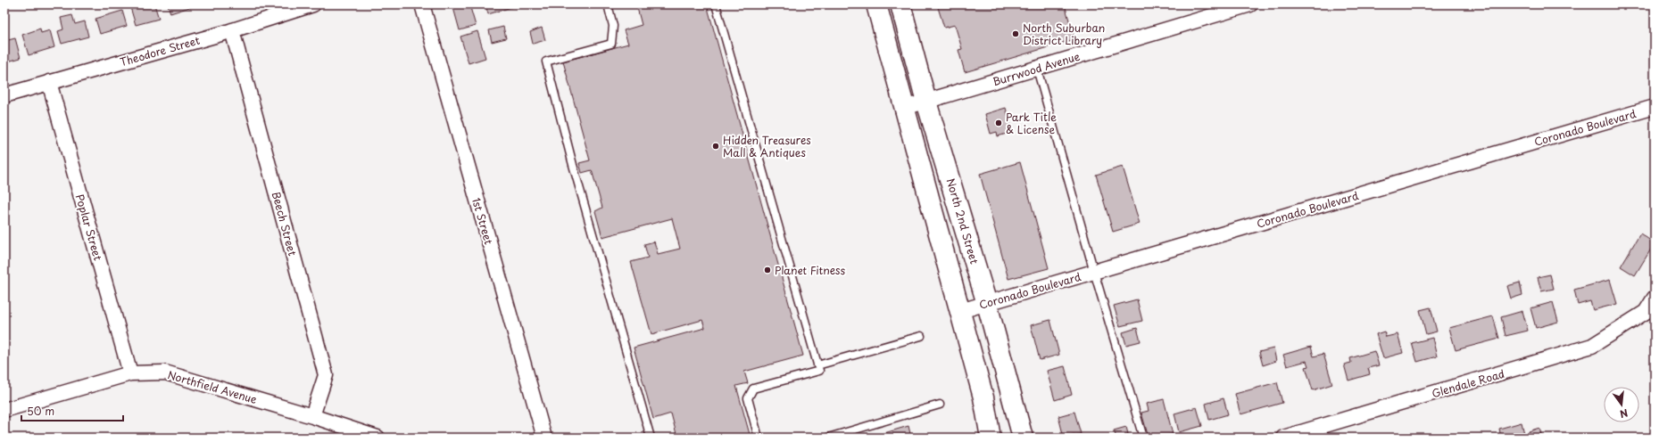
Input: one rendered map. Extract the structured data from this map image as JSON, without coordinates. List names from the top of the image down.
{
  "streets": {
    "main road": ["North 2nd Street"],
    "street": [
      "Theodore Street",
      "Burrwood Avenue",
      "Coronado Boulevard",
      "1st Street",
      "Beech Street",
      "Poplar Street",
      "Glendale Road",
      "Northfield Avenue"
    ]
  },
  "crossings": [
    ["Theodore Street", "Beech Street"],
    ["Theodore Street", "Poplar Street"],
    ["Burrwood Avenue", "North 2nd Street"],
    ["Coronado Boulevard", "North 2nd Street"],
    ["Beech Street", "Northfield Avenue"],
    ["Poplar Street", "Northfield Avenue"]
  ],
  "places": [
    "North Suburban District Library",
    "Park Title & License",
    "Hidden Treasures Mall & Antiques",
    "Planet Fitness"
  ],
  "scale_bar": "50 m",
  "north": "bottom"
}
